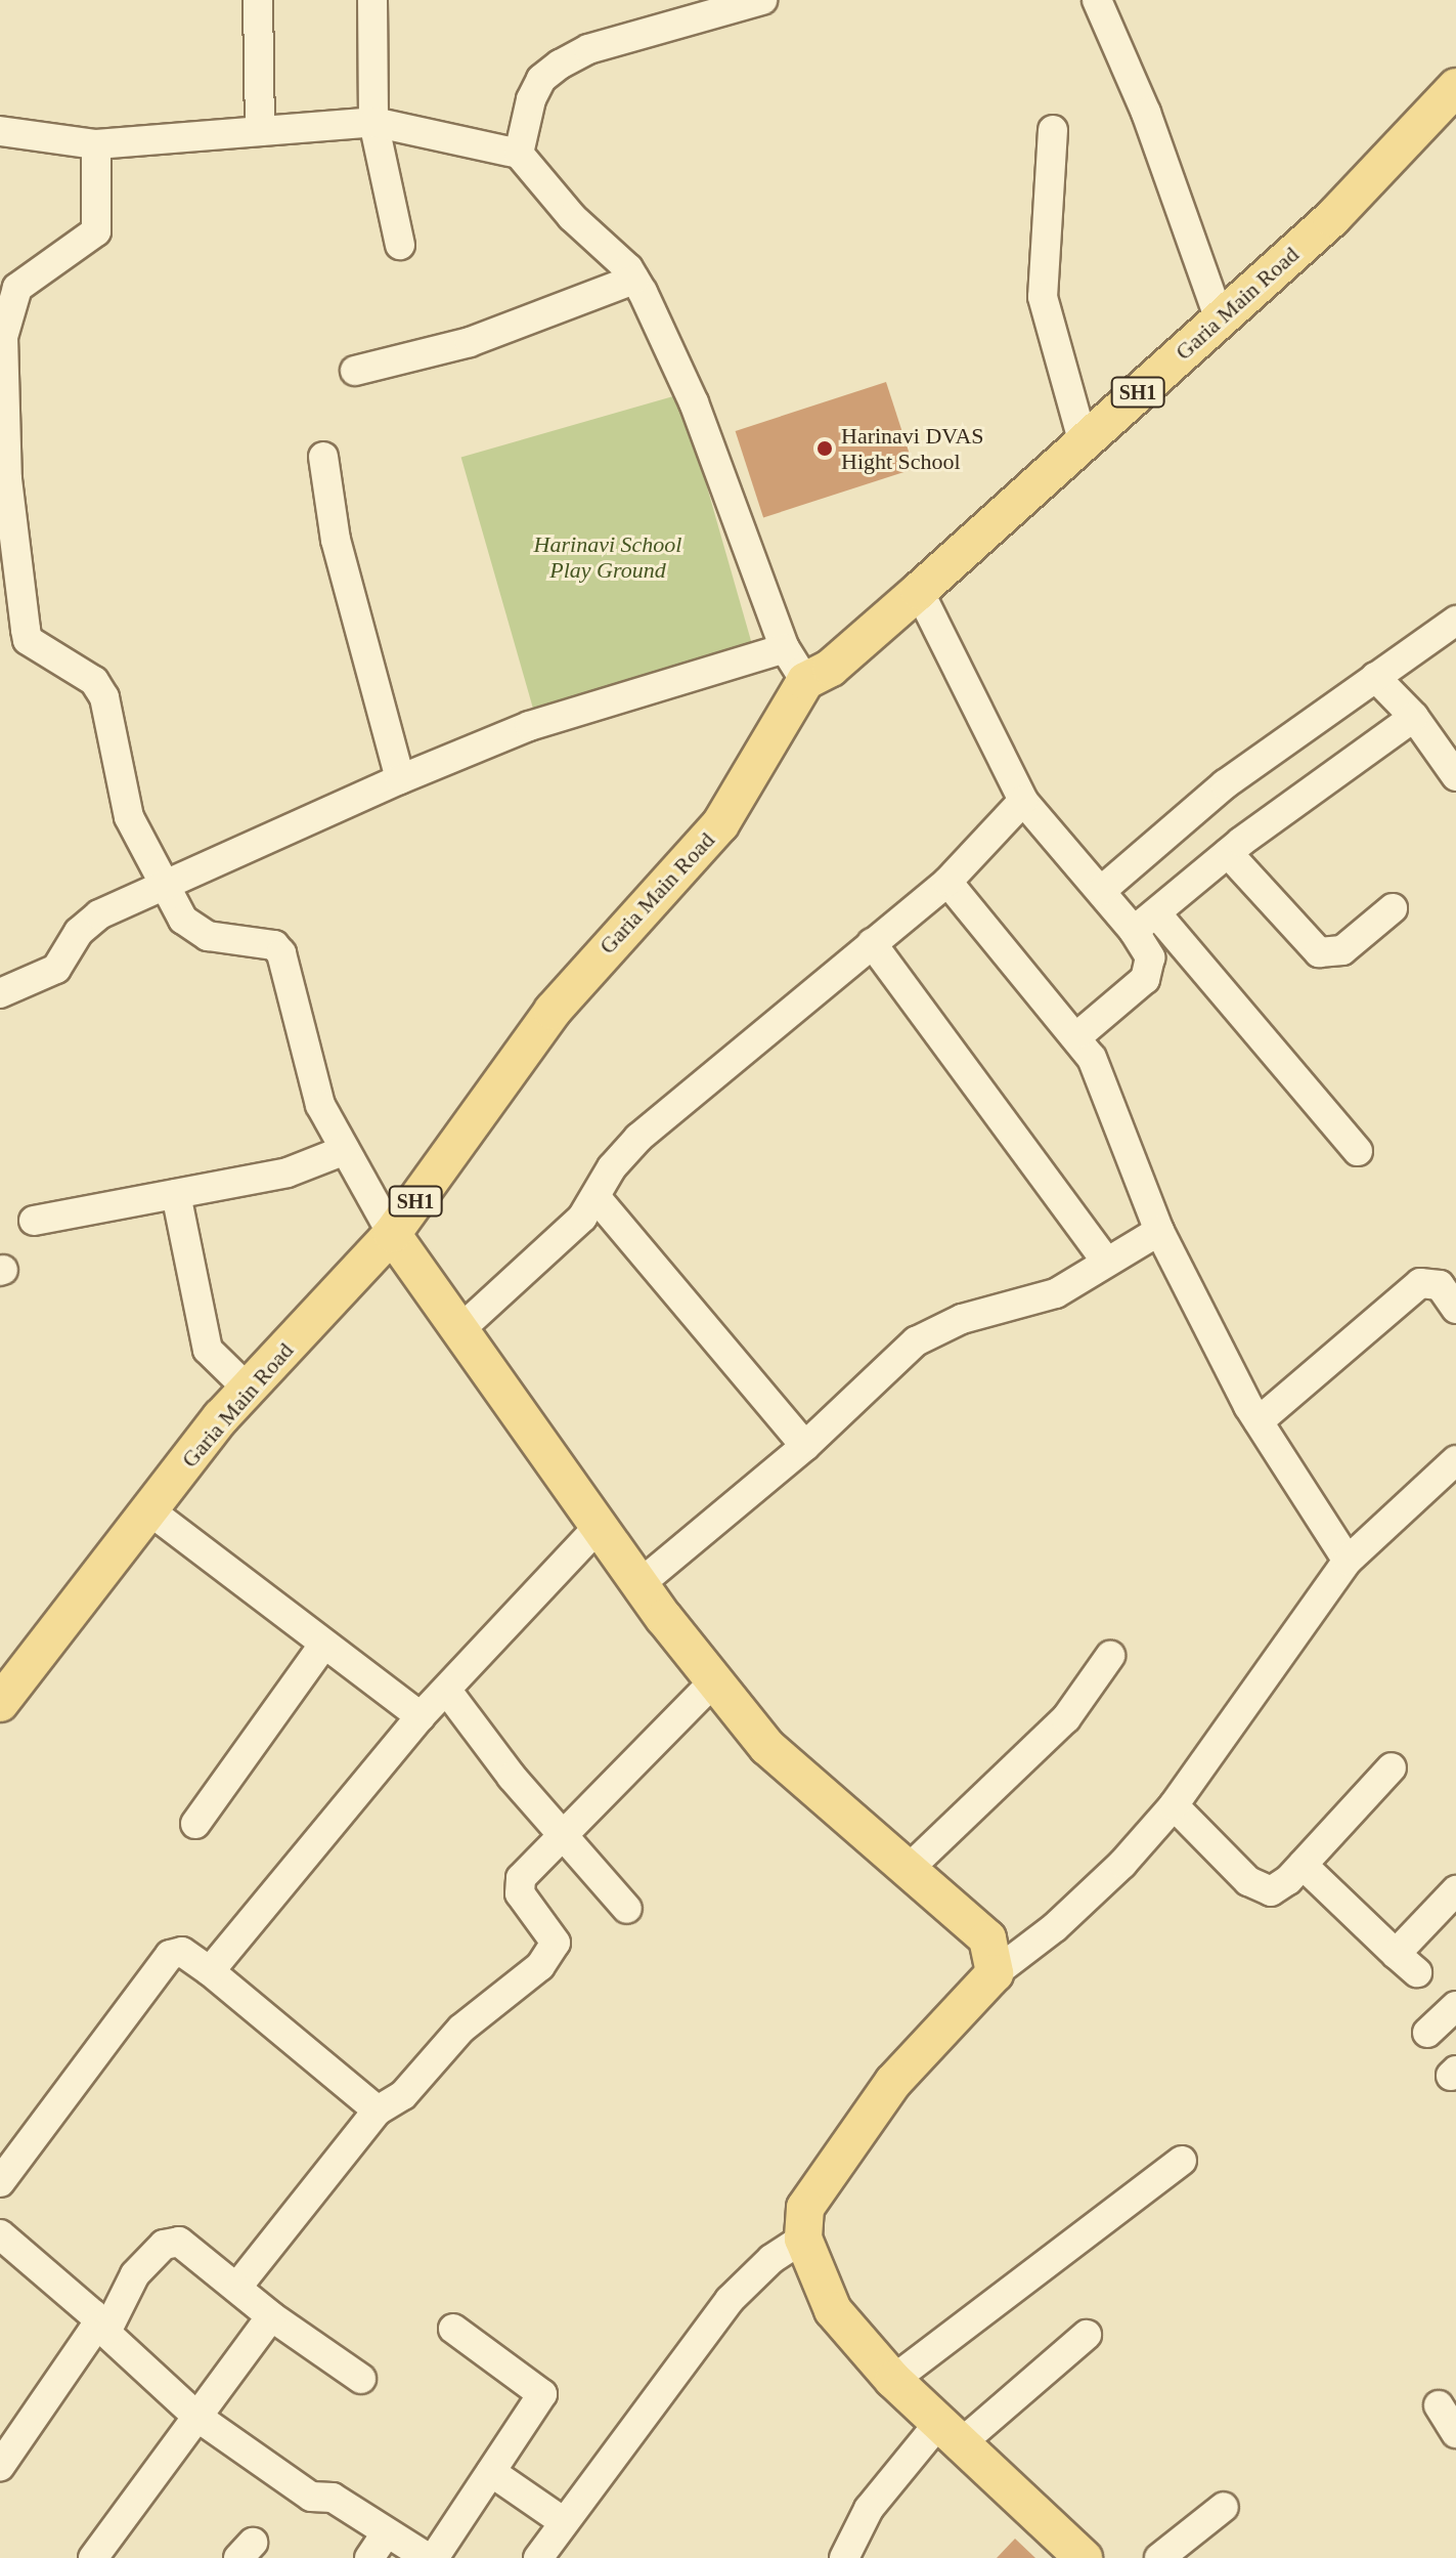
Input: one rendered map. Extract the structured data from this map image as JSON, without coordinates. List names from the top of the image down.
{
  "streets": {
    "main road": ["Garia Main Road", "SH1"]
  },
  "parks": ["Harinavi School Play Ground"],
  "places": ["Harinavi DVAS Hight School"]
}
